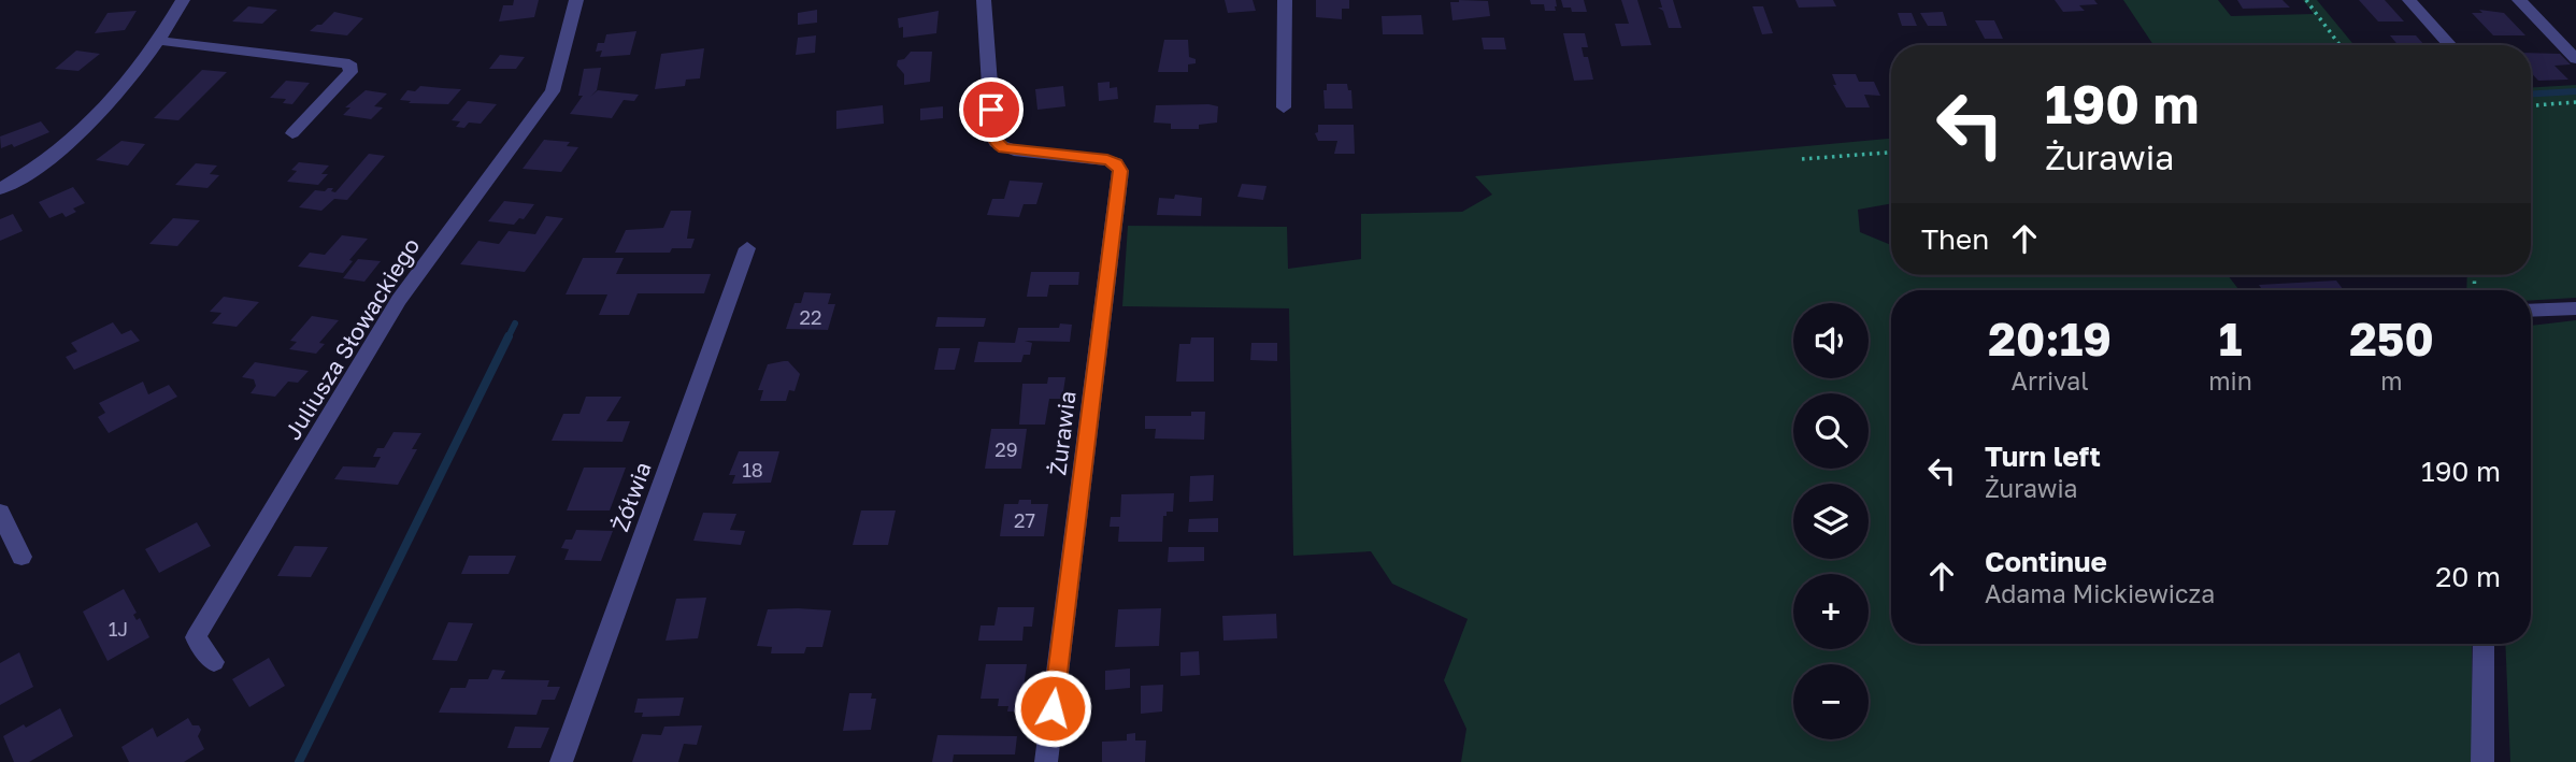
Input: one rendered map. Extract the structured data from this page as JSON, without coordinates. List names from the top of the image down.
{
  "streets": {
    "street": ["Juliusza Słowackiego", "Żurawia", "Żółwia"]
  },
  "house_numbers": [
    "22",
    "29",
    "18",
    "27",
    "1J"
  ],
  "page": {
    "turn": ["190 m", "Żurawia"],
    "then": "Then",
    "eta": [
      "20:19",
      "Arrival",
      "1",
      "min",
      "250",
      "m"
    ],
    "map_buttons": ["+", "−"],
    "list": [
      {
        "name": "Turn left",
        "note": "Żurawia",
        "value": "190 m"
      },
      {
        "name": "Continue",
        "note": "Adama Mickiewicza",
        "value": "20 m"
      }
    ]
  }
}
